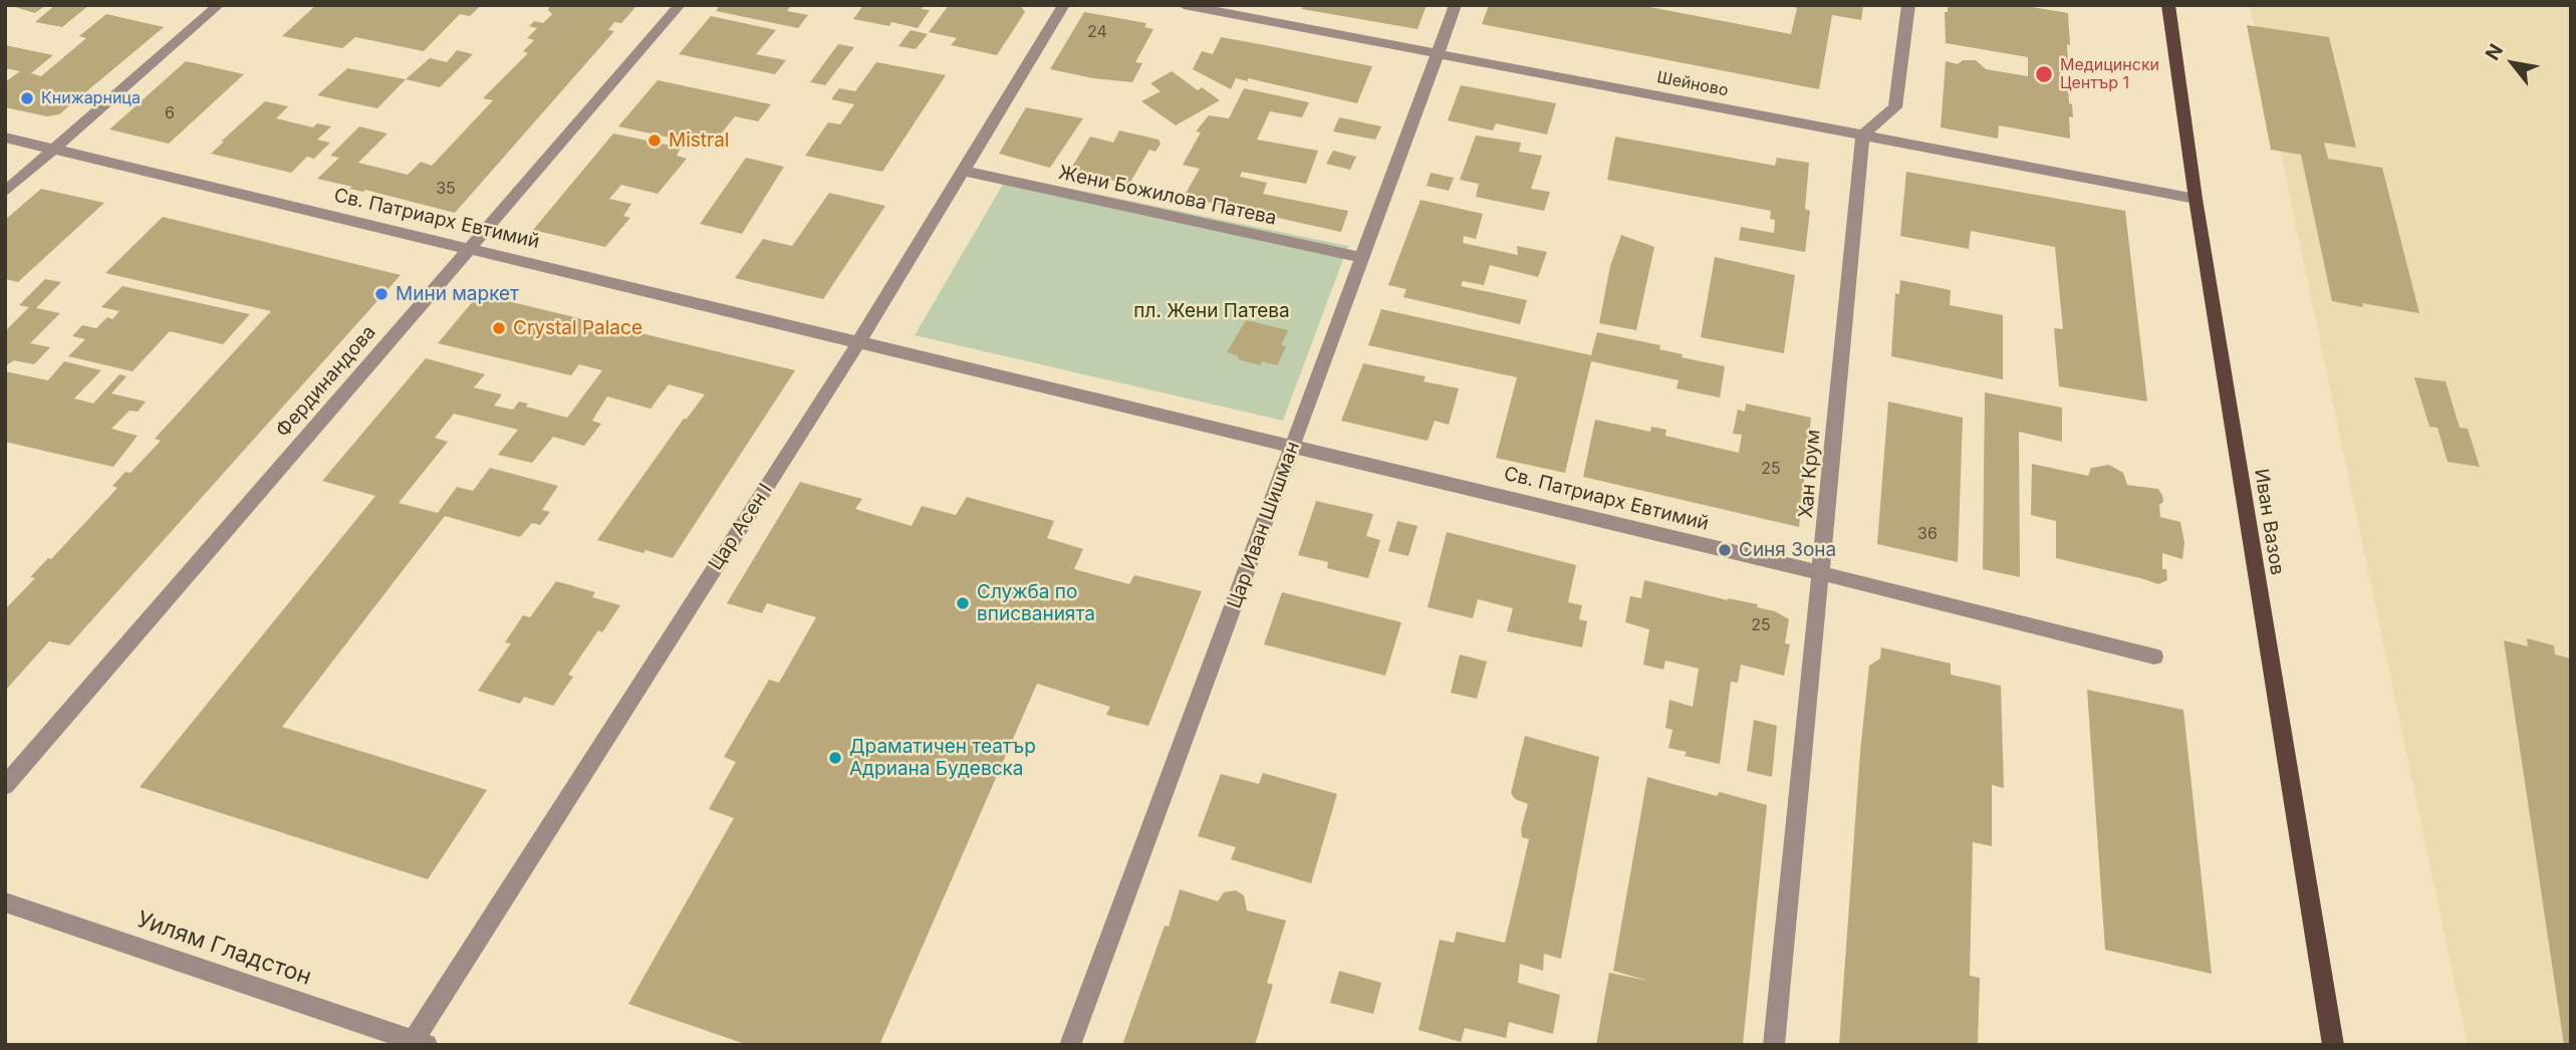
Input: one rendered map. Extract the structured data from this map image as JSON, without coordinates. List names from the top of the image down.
{
  "streets": {
    "main road": ["Иван Вазов"],
    "street": [
      "Шейново",
      "Жени Божилова Патева",
      "Св. Патриарх Евтимий",
      "Фердинандова",
      "Хан Крум",
      "Цар Иван Шишман",
      "Цар Асен I",
      "Уилям Гладстон"
    ]
  },
  "crossings": [
    ["Шейново", "Хан Крум"],
    ["Шейново", "Иван Вазов"],
    ["Шейново", "Цар Иван Шишман"],
    ["Жени Божилова Патева", "Цар Иван Шишман"],
    ["Жени Божилова Патева", "Цар Асен I"],
    ["Св. Патриарх Евтимий", "Фердинандова"],
    ["Св. Патриарх Евтимий", "Хан Крум"],
    ["Св. Патриарх Евтимий", "Цар Иван Шишман"],
    ["Св. Патриарх Евтимий", "Цар Асен I"],
    ["Цар Асен I", "Уилям Гладстон"]
  ],
  "parks": ["пл. Жени Патева"],
  "places": [
    "Медицински Център 1",
    "Книжарница",
    "Mistral",
    "Мини маркет",
    "Crystal Palace",
    "Синя Зона",
    "Служба по вписванията",
    "Драматичен театър Адриана Будевска"
  ],
  "house_numbers": [
    "24",
    "6",
    "35",
    "25",
    "36",
    "25"
  ],
  "north": "top left"
}
